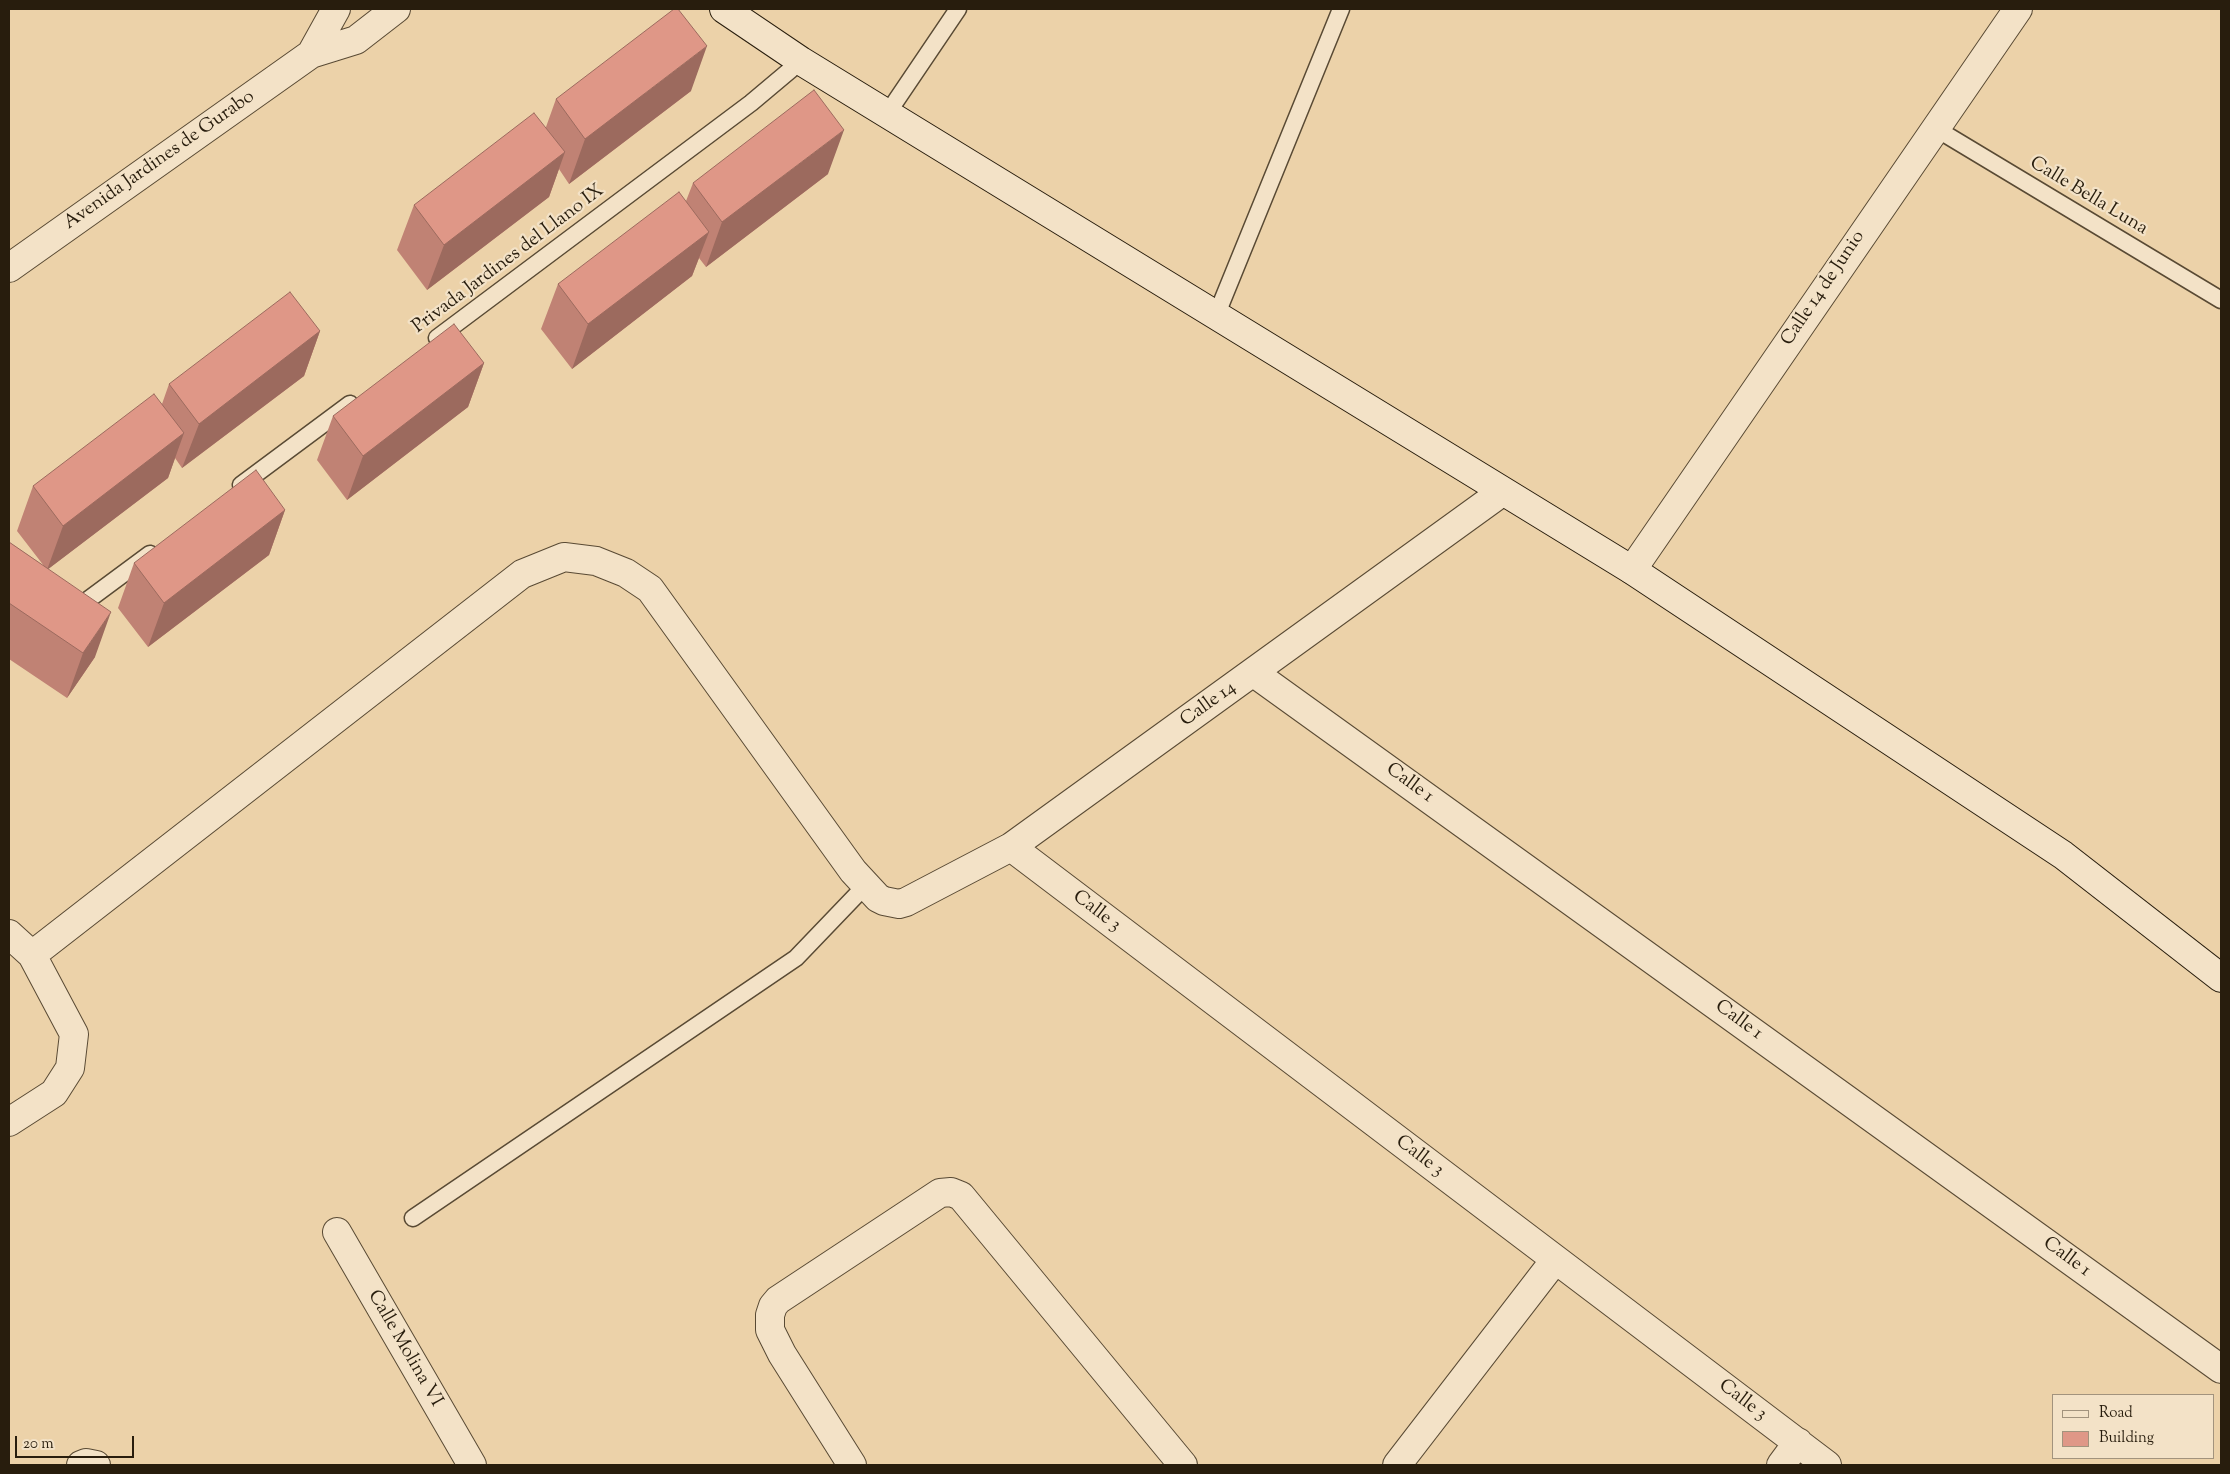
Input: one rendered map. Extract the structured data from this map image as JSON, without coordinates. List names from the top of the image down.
{
  "streets": {
    "street": [
      "Avenida Jardines de Gurabo",
      "Calle 14 de Junio",
      "Calle 14",
      "Calle 1",
      "Calle 3",
      "Calle Molina VI"
    ],
    "lane": ["Calle Bella Luna", "Privada Jardines del Llano IX"]
  },
  "crossings": [
    ["Calle Bella Luna", "Calle 14 de Junio"],
    ["Calle 14", "Calle 1"],
    ["Calle 14", "Calle 3"]
  ],
  "legend": ["Road", "Building"],
  "scale_bar": "20 m"
}
